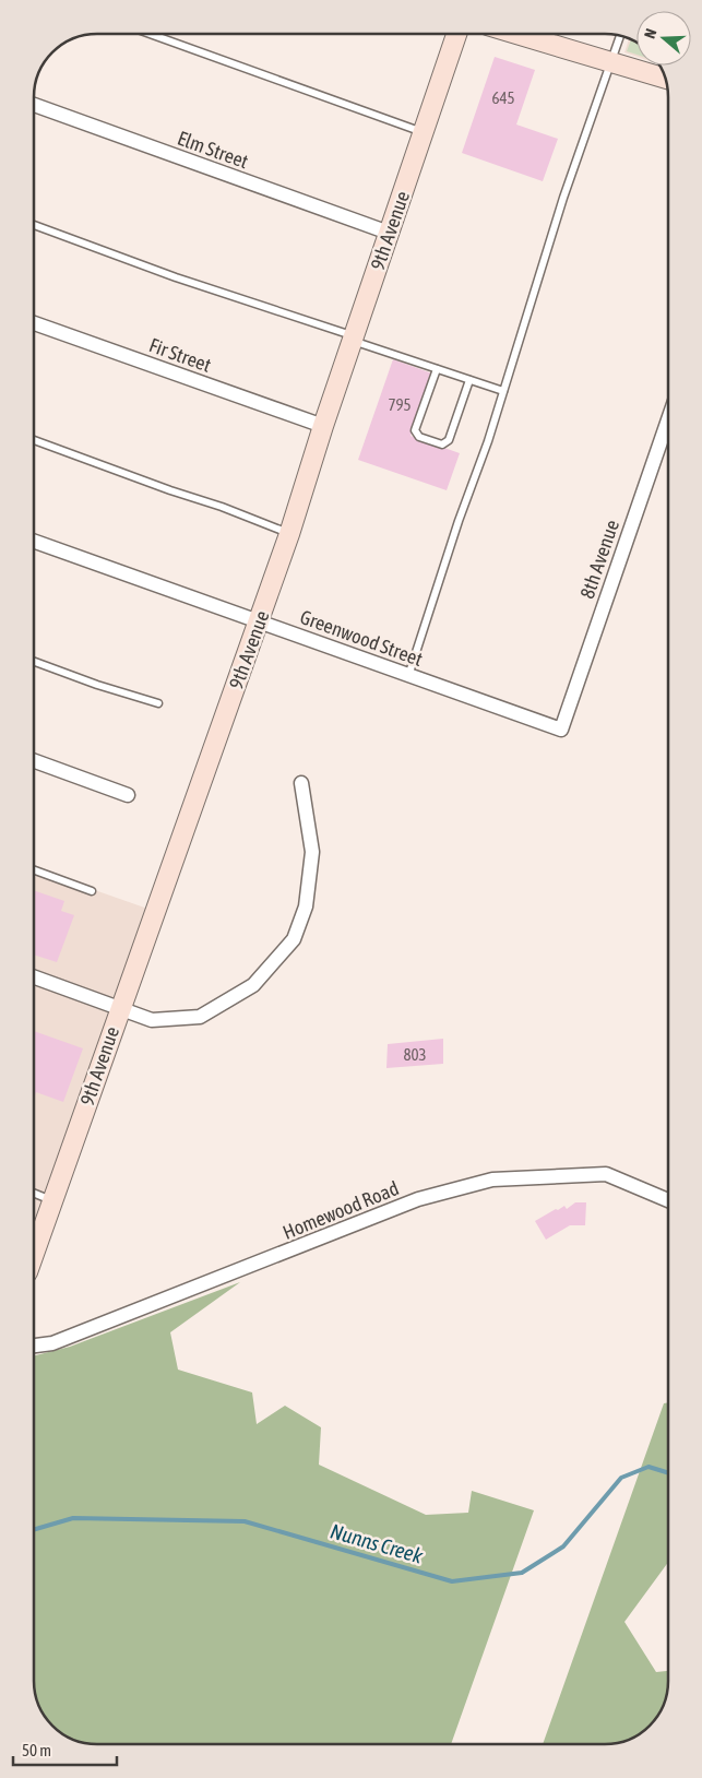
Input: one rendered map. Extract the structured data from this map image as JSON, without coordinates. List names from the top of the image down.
{
  "streets": {
    "main road": ["9th Avenue"],
    "street": [
      "Elm Street",
      "Fir Street",
      "8th Avenue",
      "Greenwood Street",
      "Homewood Road"
    ]
  },
  "crossings": [
    ["Elm Street", "9th Avenue"],
    ["9th Avenue", "Fir Street"],
    ["9th Avenue", "Greenwood Street"],
    ["8th Avenue", "Greenwood Street"]
  ],
  "water": ["Nunns Creek"],
  "house_numbers": ["645", "795", "803"],
  "scale_bar": "50 m",
  "north": "left"
}
